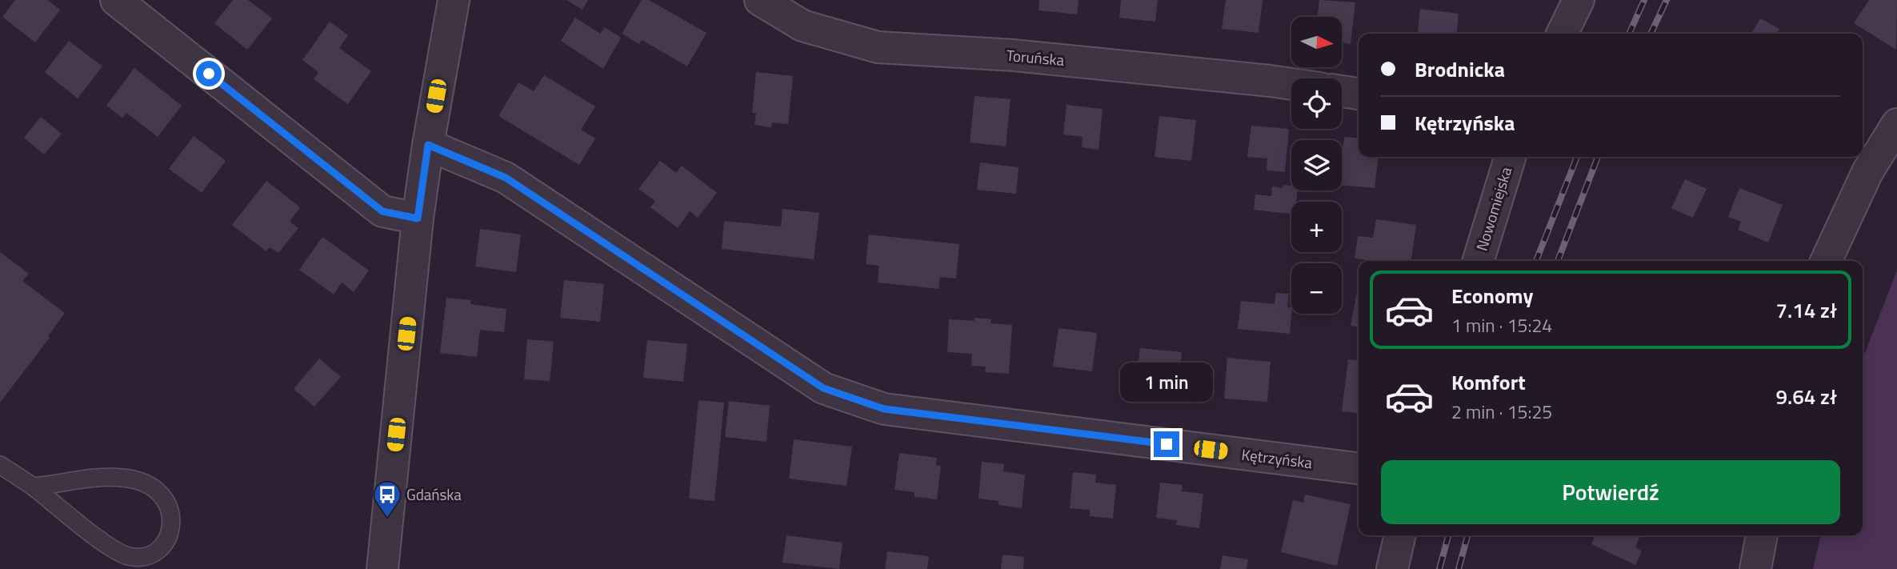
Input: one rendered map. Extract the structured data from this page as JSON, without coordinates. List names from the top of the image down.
{
  "streets": {
    "street": ["Toruńska", "Nowomiejska", "Kętrzyńska"]
  },
  "places": {
    "bus stop": ["Gdańska"]
  },
  "north": "right",
  "page": {
    "map_buttons": ["+", "−"],
    "banner": ["Brodnicka", "Kętrzyńska"],
    "list": [
      {
        "name": "Economy",
        "note": "1 min · 15:24",
        "value": "7.14 zł"
      },
      {
        "name": "Komfort",
        "note": "2 min · 15:25",
        "value": "9.64 zł"
      }
    ],
    "bubble": "1 min",
    "buttons": "Potwierdź"
  }
}
